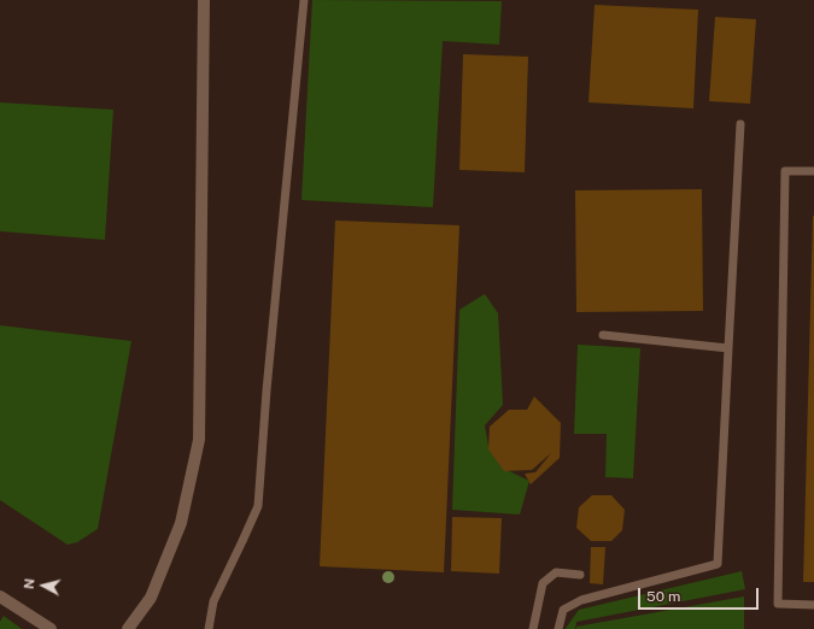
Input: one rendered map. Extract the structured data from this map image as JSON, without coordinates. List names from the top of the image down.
{
  "scale_bar": "50 m",
  "north": "left"
}
